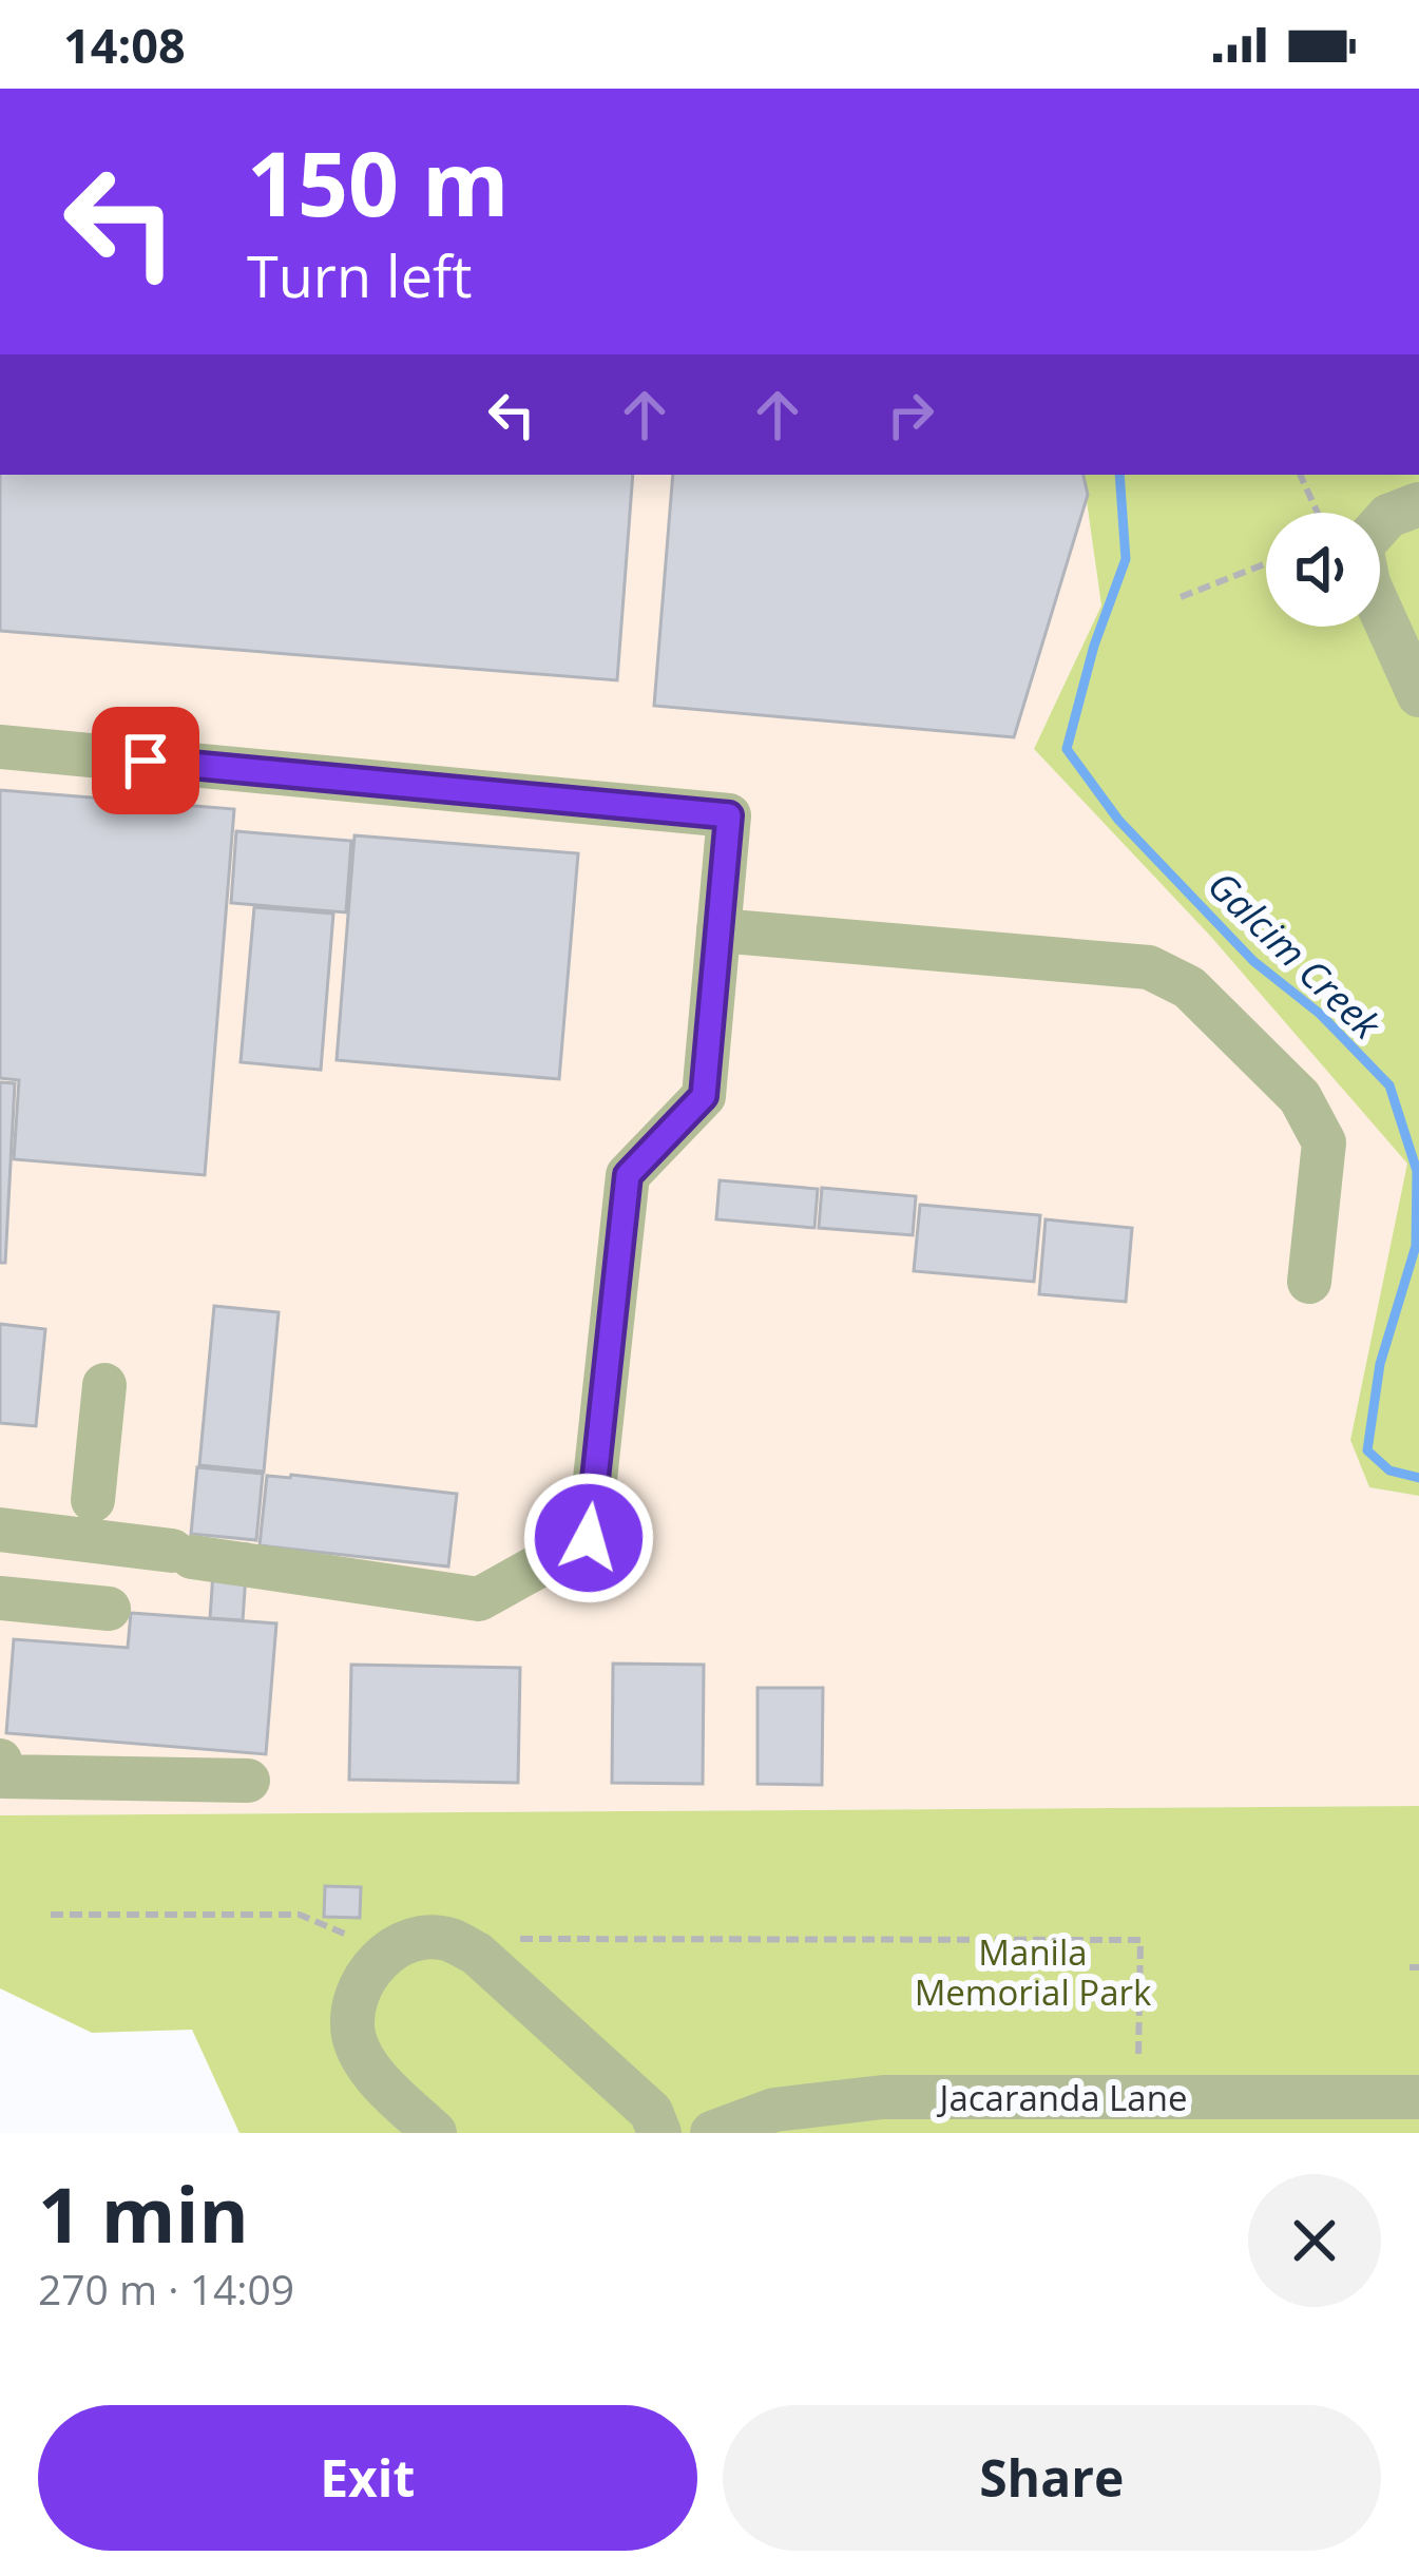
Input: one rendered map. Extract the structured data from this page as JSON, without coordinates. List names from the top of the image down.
{
  "streets": {
    "street": ["Jacaranda Lane"]
  },
  "water": ["Galcim Creek"],
  "parks": ["Manila Memorial Park"],
  "page": {
    "status": "14:08",
    "turn": ["150 m", "Turn left"],
    "heading": ["1 min", "270 m · 14:09"],
    "buttons": ["Exit", "Share"]
  }
}
